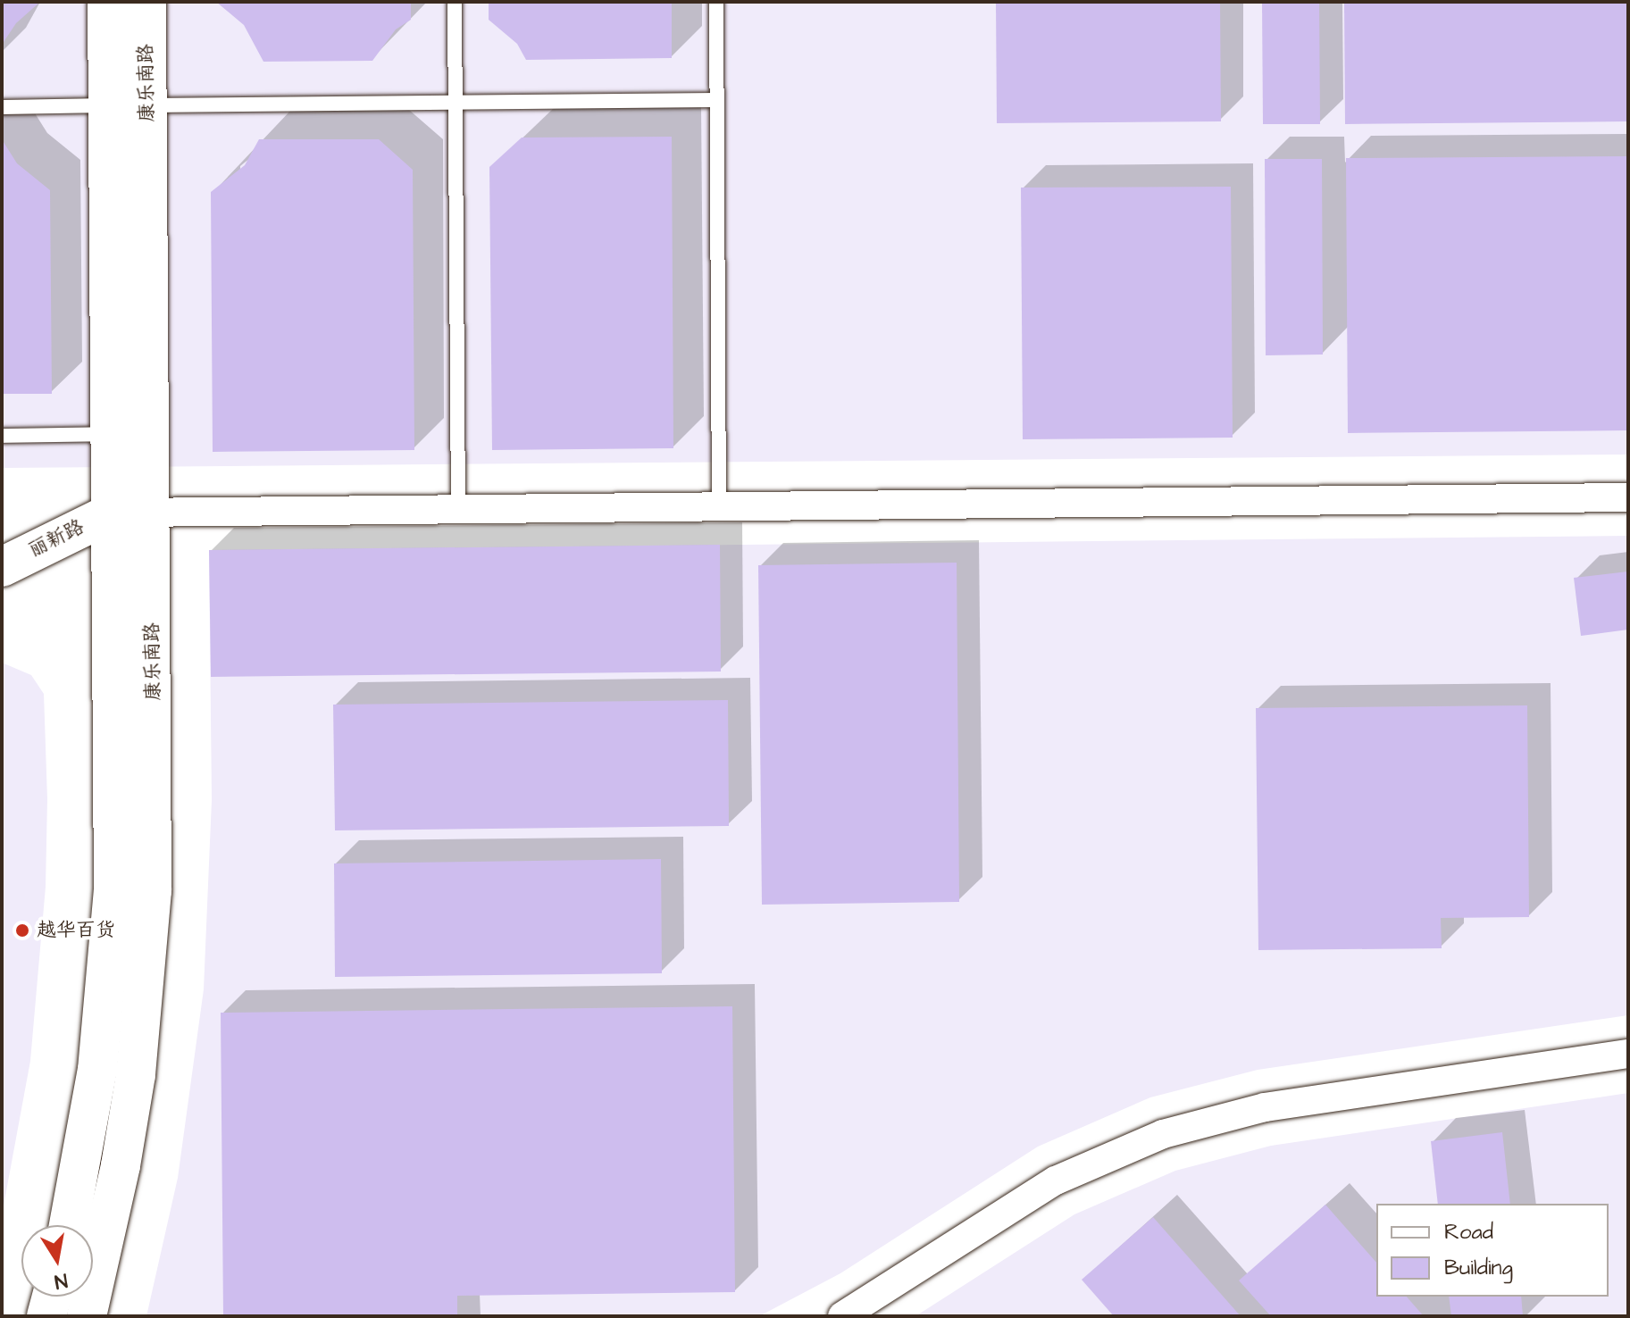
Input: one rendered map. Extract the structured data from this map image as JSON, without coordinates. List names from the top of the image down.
{
  "streets": {
    "street": ["康乐南路", "丽新路"]
  },
  "crossings": [
    ["康乐南路", "丽新路"]
  ],
  "places": ["越华百货"],
  "legend": ["Road", "Building"],
  "north": "bottom"
}
